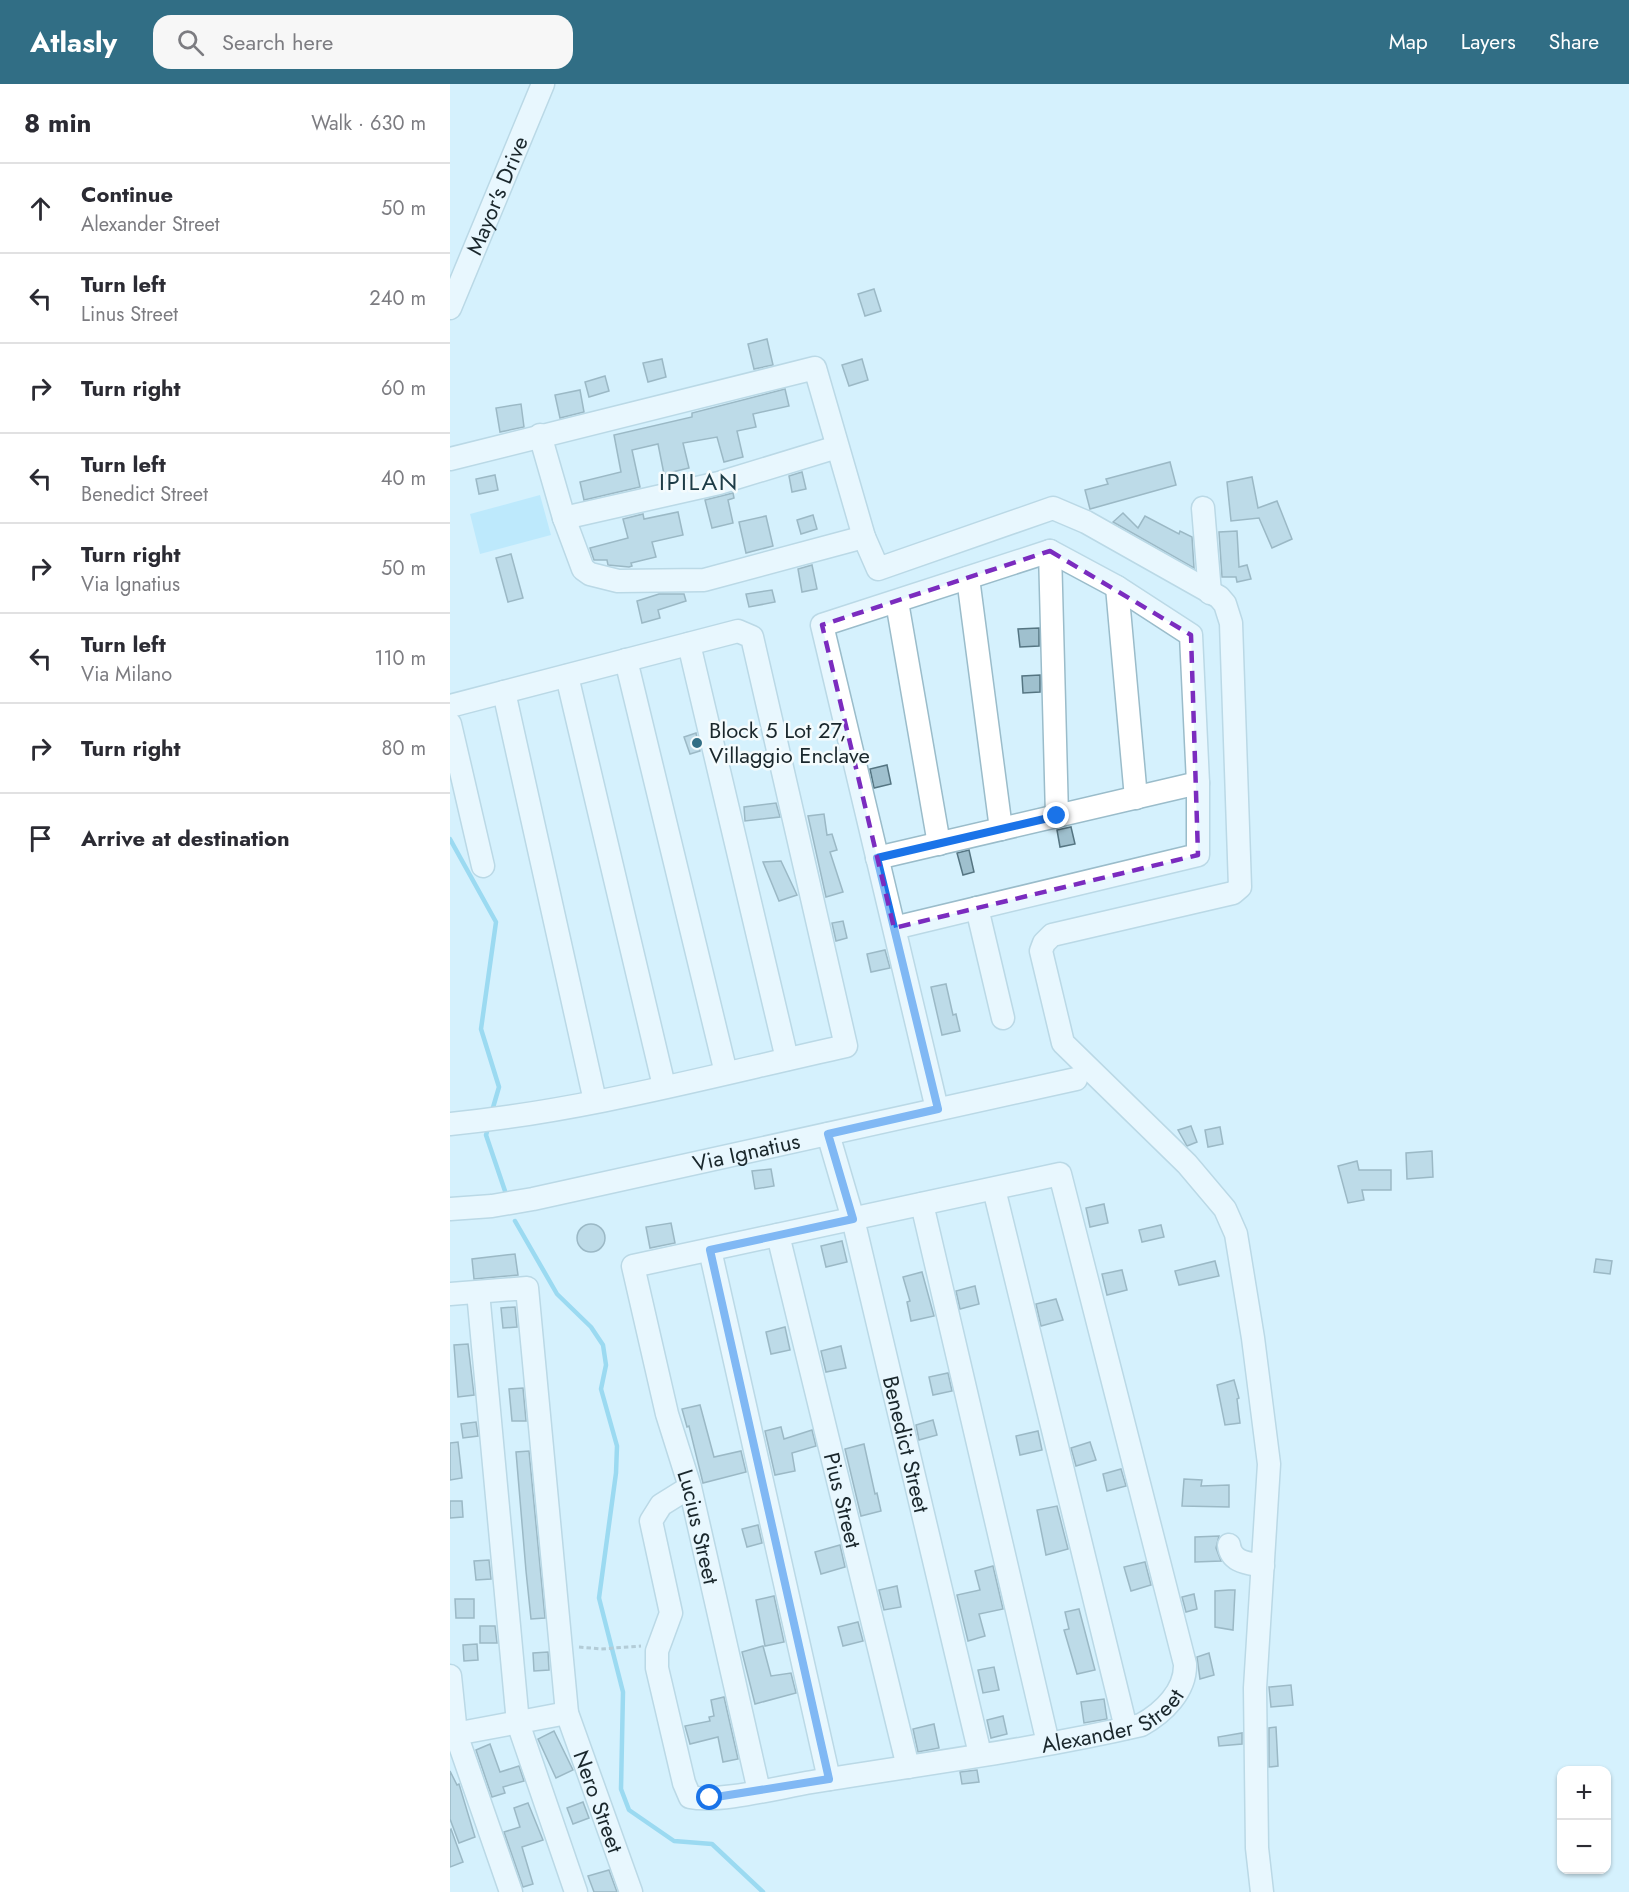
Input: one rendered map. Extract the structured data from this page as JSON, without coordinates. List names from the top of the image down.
{
  "streets": {
    "street": [
      "Mayor's Drive",
      "Via Ignatius",
      "Benedict Street",
      "Pius Street",
      "Lucius Street",
      "Alexander Street",
      "Nero Street"
    ]
  },
  "crossings": [
    ["Via Ignatius", "Benedict Street"],
    ["Benedict Street", "Alexander Street"],
    ["Pius Street", "Alexander Street"],
    ["Lucius Street", "Alexander Street"]
  ],
  "districts": ["IPILAN"],
  "places": ["Block 5 Lot 27, Villaggio Enclave"],
  "page": {
    "header": "Atlasly",
    "search": "Search here",
    "nav": ["Map", "Layers", "Share"],
    "heading": ["8 min", "Walk · 630 m"],
    "list": [
      ["Continue", "Alexander Street", "50 m"],
      ["Turn left", "Linus Street", "240 m"],
      ["Turn right", "60 m"],
      ["Turn left", "Benedict Street", "40 m"],
      ["Turn right", "Via Ignatius", "50 m"],
      ["Turn left", "Via Milano", "110 m"],
      ["Turn right", "80 m"],
      "Arrive at destination"
    ],
    "map_buttons": ["+", "−"]
  }
}
